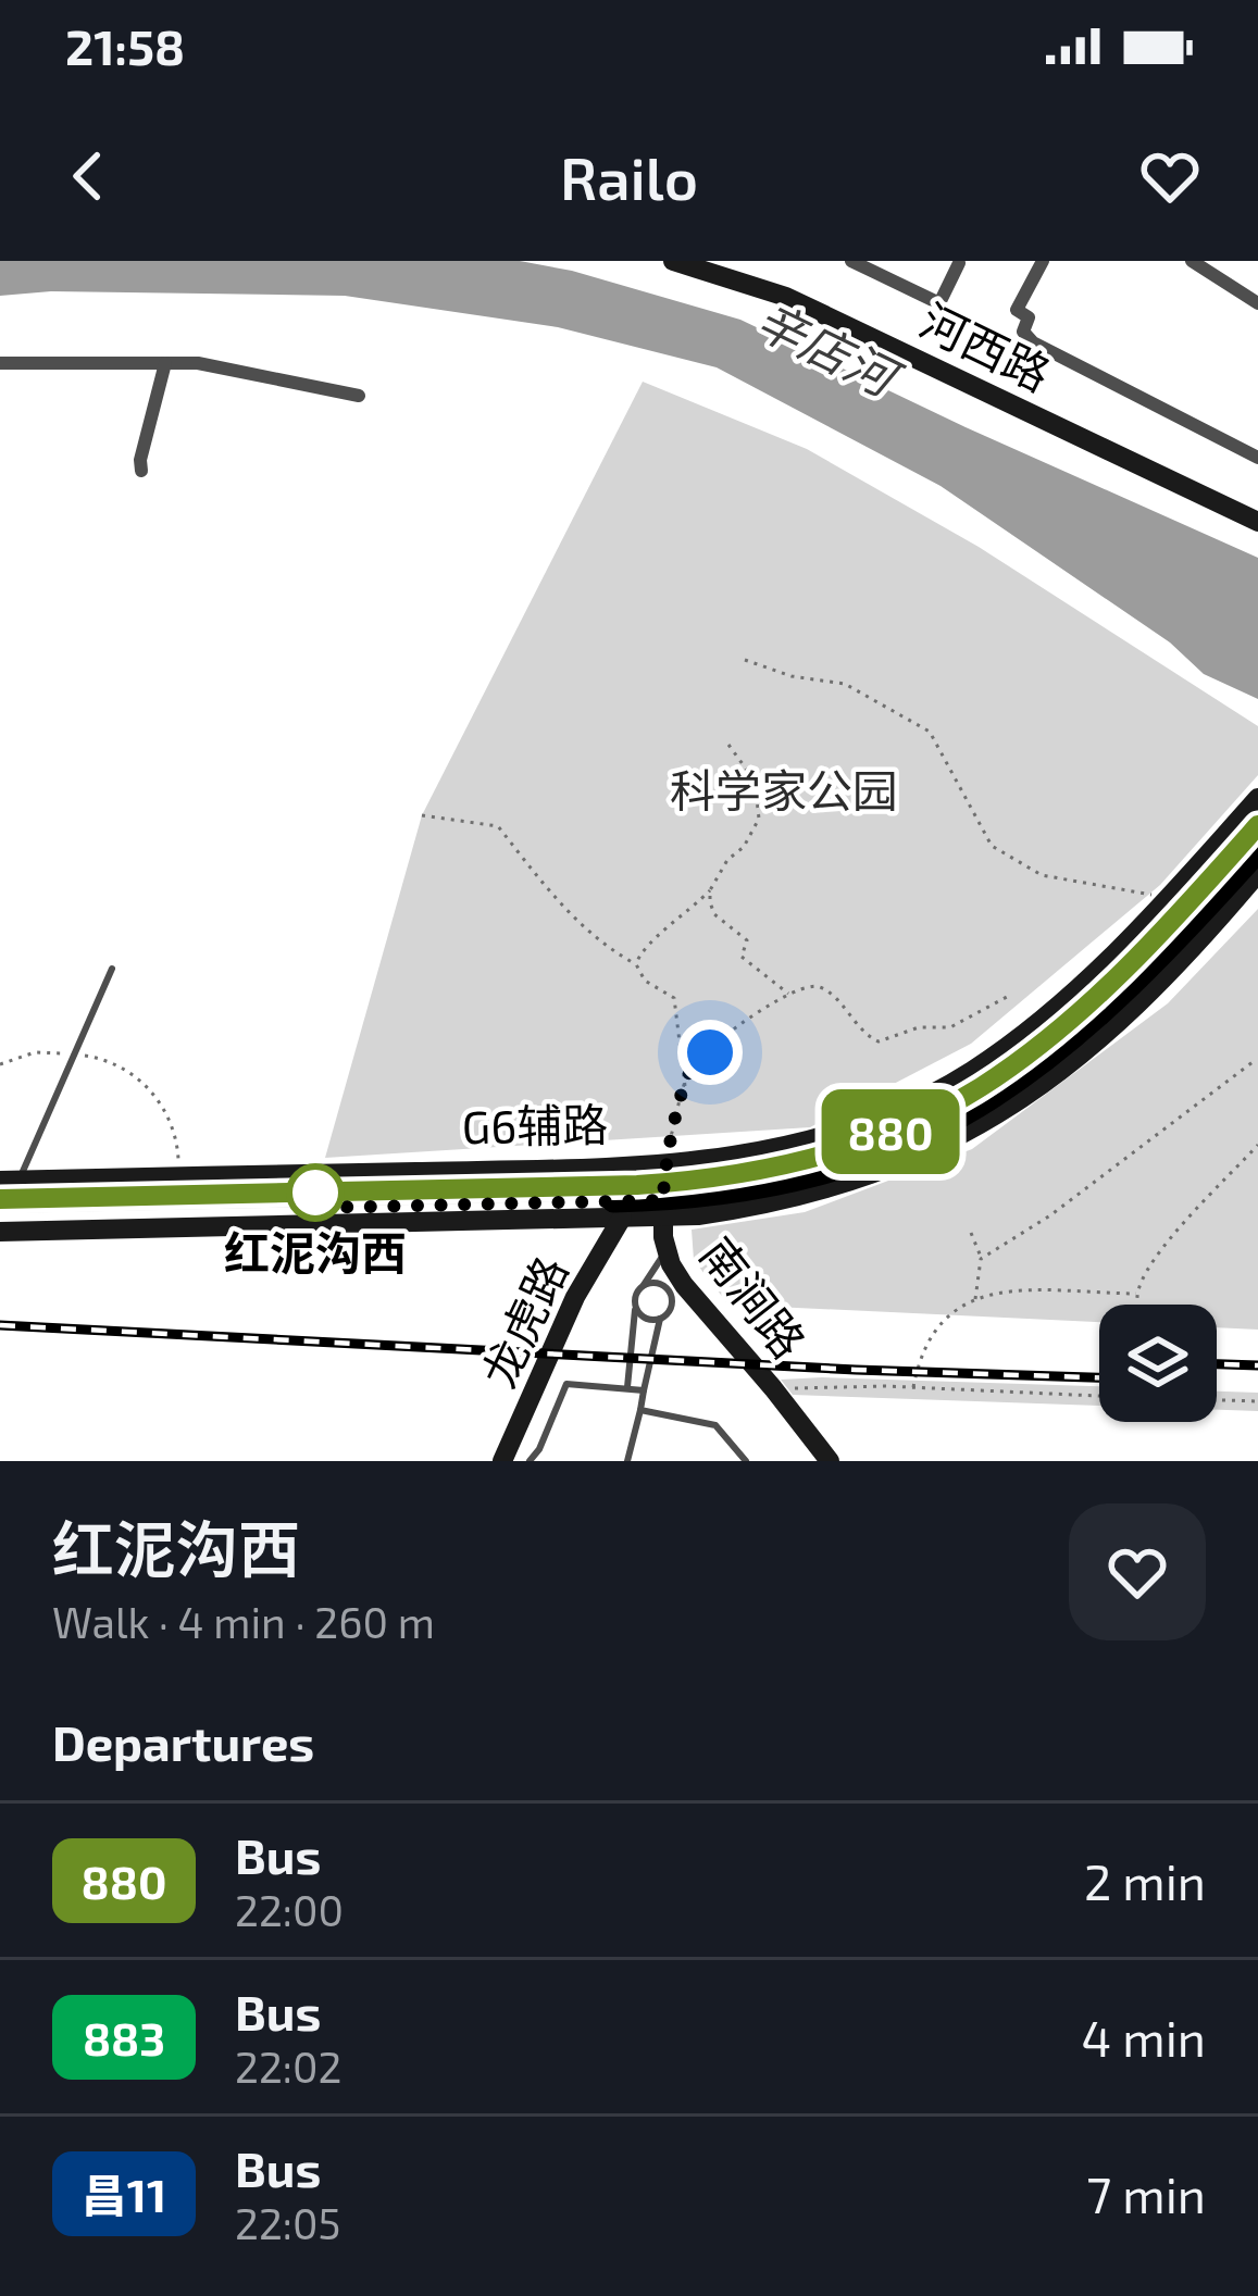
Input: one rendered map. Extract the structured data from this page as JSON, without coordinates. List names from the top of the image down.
{
  "streets": {
    "main road": ["G6辅路"],
    "street": ["河西路", "南涧路", "龙虎路"]
  },
  "crossings": [
    ["G6辅路", "南涧路"],
    ["G6辅路", "龙虎路"]
  ],
  "water": ["辛店河"],
  "parks": ["科学家公园"],
  "places": ["红泥沟西"],
  "lines": ["bus line 880"],
  "page": {
    "status": "21:58",
    "header": "Railo",
    "on_map": "880",
    "heading": [
      ["红泥沟西", "Walk · 4 min · 260 m"],
      "Departures"
    ],
    "list": [
      {
        "mark": "880",
        "name": "Bus",
        "note": "22:00",
        "value": "2 min"
      },
      {
        "mark": "883",
        "name": "Bus",
        "note": "22:02",
        "value": "4 min"
      },
      {
        "mark": "昌11",
        "name": "Bus",
        "note": "22:05",
        "value": "7 min"
      }
    ]
  }
}
